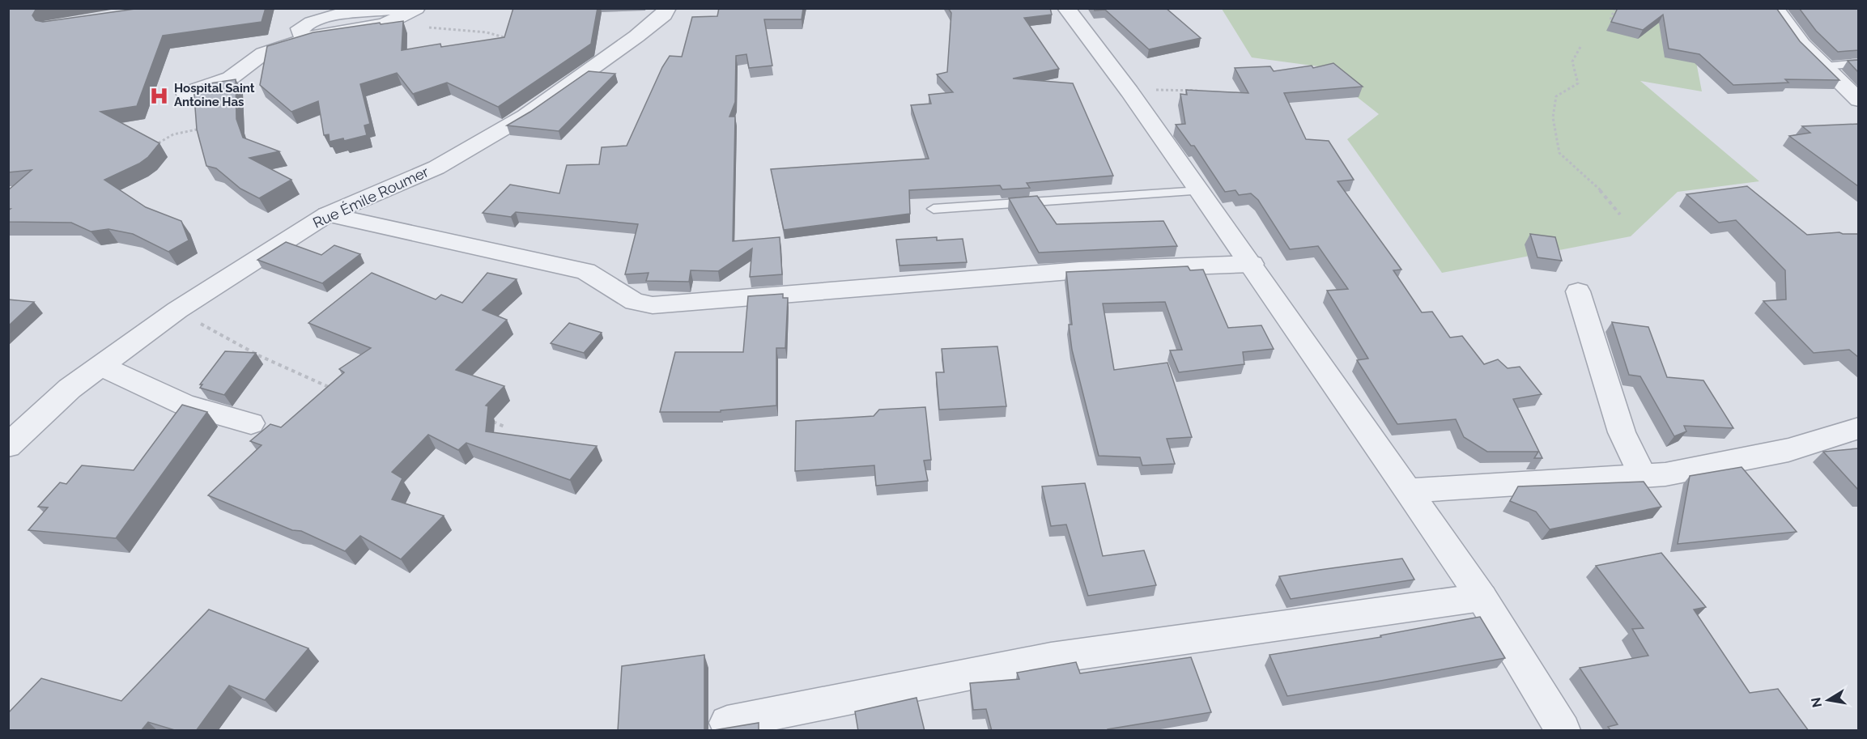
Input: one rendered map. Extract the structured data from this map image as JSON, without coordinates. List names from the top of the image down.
{
  "streets": {
    "street": ["Rue Émile Roumer"]
  },
  "places": {
    "hospital": ["Hospital Saint Antoine Has"]
  },
  "north": "left"
}
